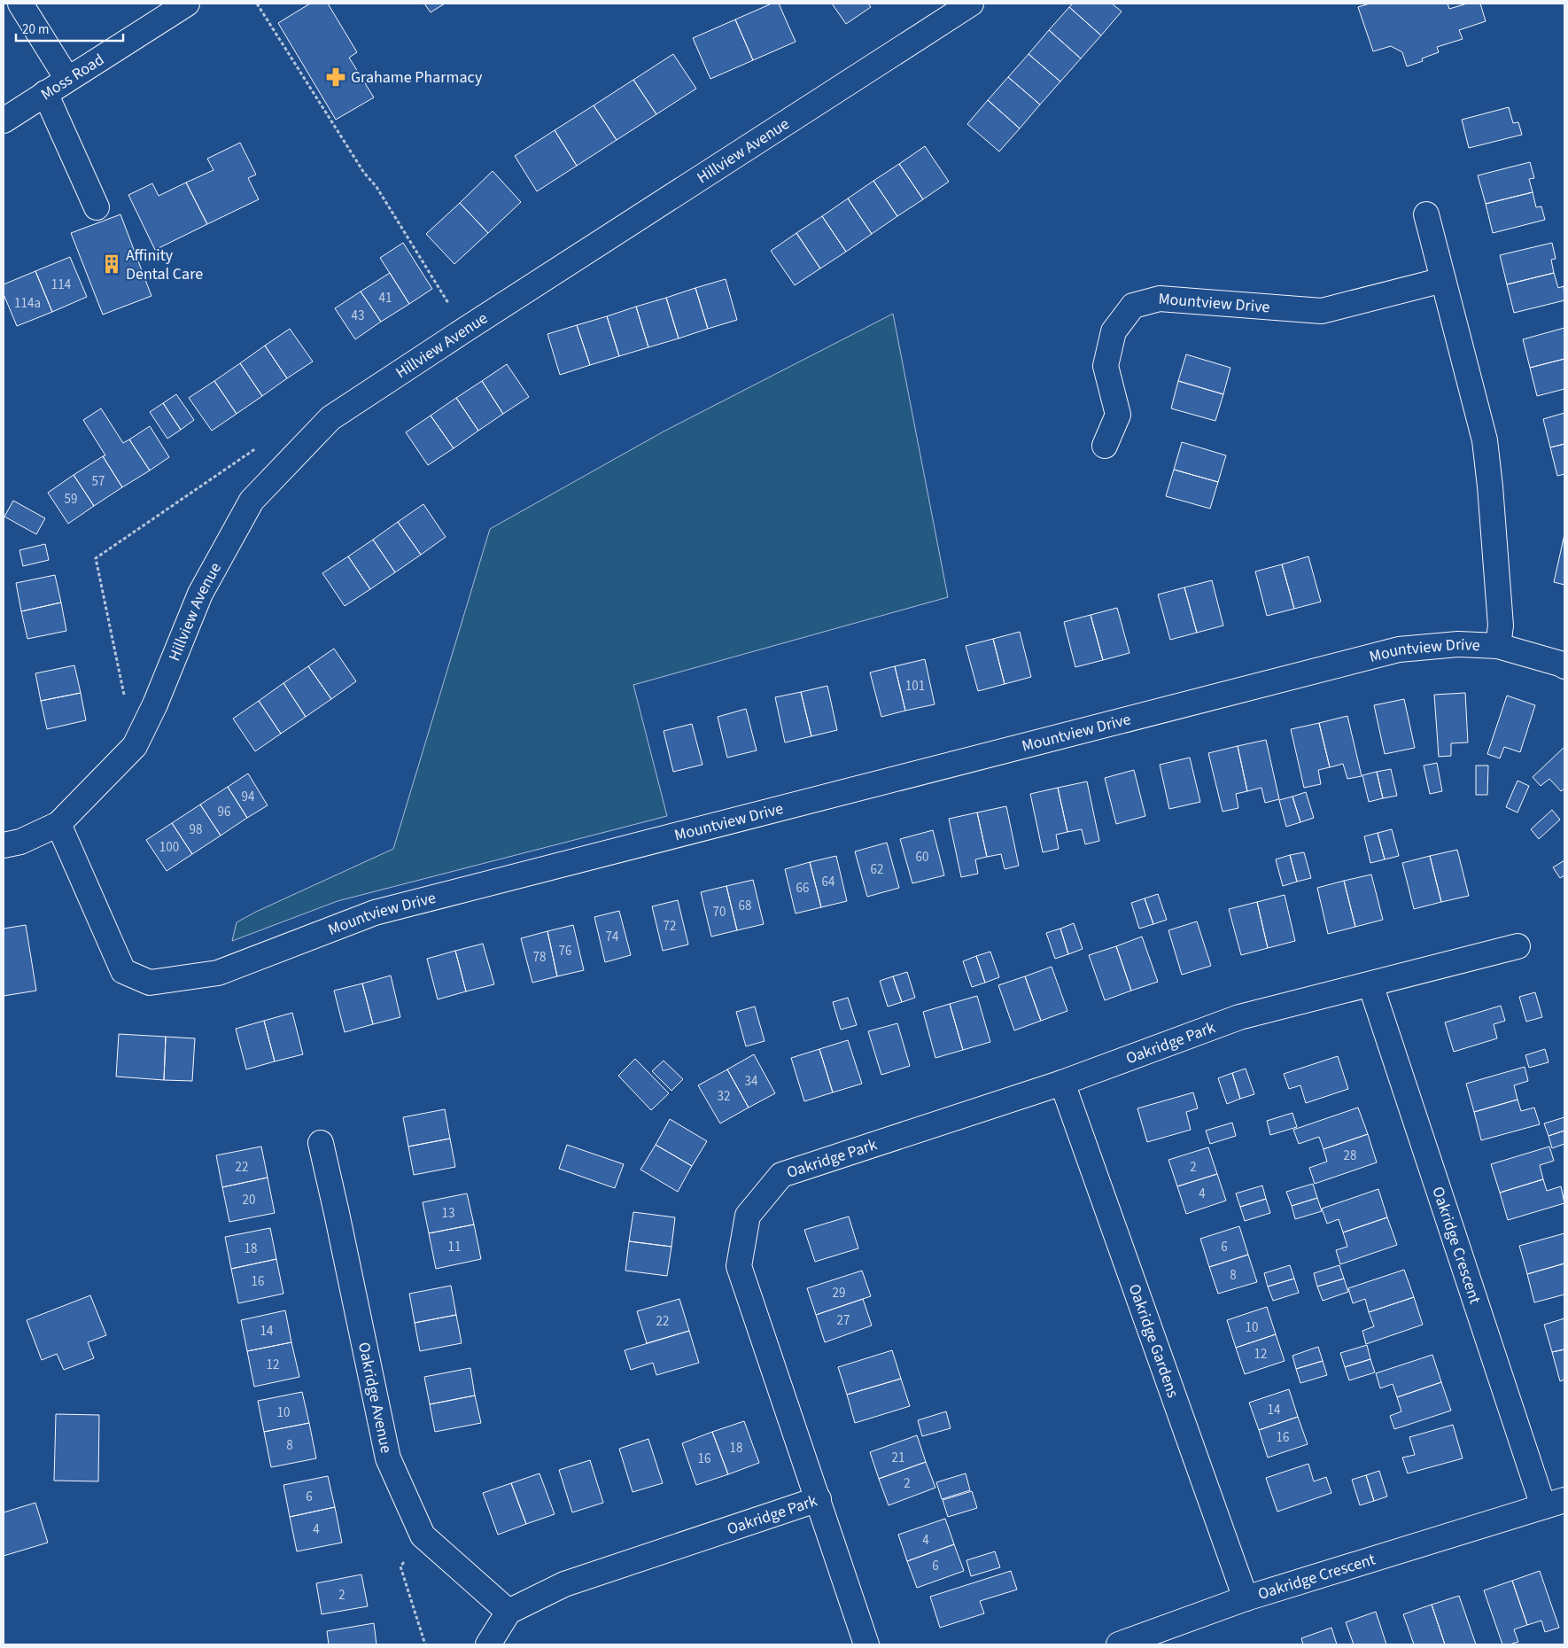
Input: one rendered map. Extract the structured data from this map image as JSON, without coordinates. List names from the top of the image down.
{
  "streets": {
    "street": [
      "Moss Road",
      "Hillview Avenue",
      "Mountview Drive",
      "Oakridge Park",
      "Oakridge Crescent",
      "Oakridge Gardens",
      "Oakridge Avenue"
    ]
  },
  "crossings": [
    ["Hillview Avenue", "Mountview Drive"],
    ["Oakridge Park", "Oakridge Crescent"],
    ["Oakridge Park", "Oakridge Gardens"],
    ["Oakridge Park", "Oakridge Avenue"],
    ["Oakridge Crescent", "Oakridge Gardens"]
  ],
  "places": {
    "pharmacy": ["Grahame Pharmacy"],
    "building": ["Affinity Dental Care"]
  },
  "house_numbers": [
    "114",
    "41",
    "114a",
    "43",
    "57",
    "59",
    "101",
    "94",
    "96",
    "98",
    "100",
    "60",
    "62",
    "64",
    "66",
    "68",
    "70",
    "72",
    "74",
    "76",
    "78",
    "34",
    "32",
    "28",
    "22",
    "2",
    "4",
    "20",
    "13",
    "11",
    "6",
    "18",
    "8",
    "16",
    "29",
    "27",
    "22",
    "10",
    "14",
    "12",
    "12",
    "14",
    "10",
    "16",
    "8",
    "18",
    "21",
    "16",
    "2",
    "6",
    "4",
    "4",
    "6",
    "2"
  ],
  "scale_bar": "20 m"
}
